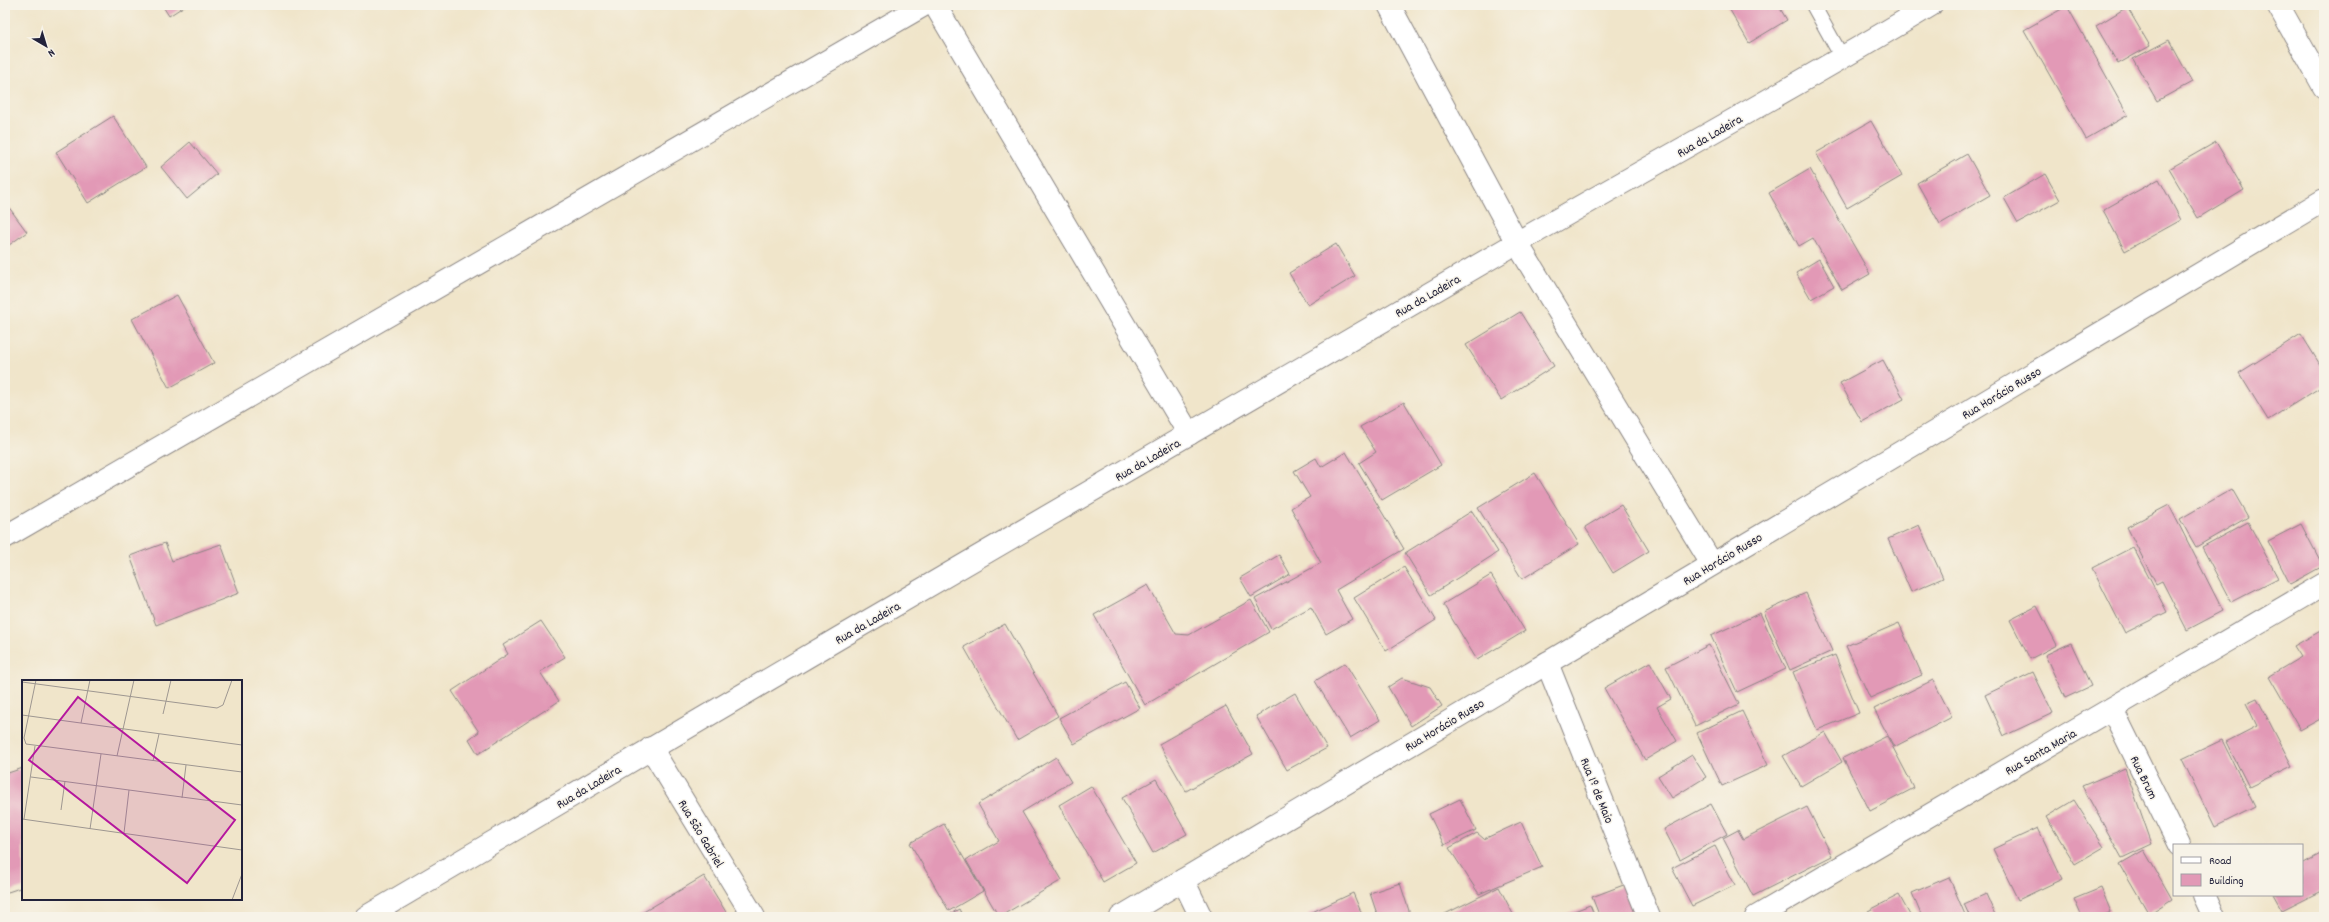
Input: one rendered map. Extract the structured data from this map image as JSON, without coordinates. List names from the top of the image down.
{
  "streets": {
    "street": [
      "Rua da Ladeira",
      "Rua Horácio Russo",
      "Rua Santa Maria",
      "Rua Brum",
      "Rua 1º de Maio",
      "Rua São Gabriel"
    ]
  },
  "crossings": [
    ["Rua da Ladeira", "Rua São Gabriel"],
    ["Rua Horácio Russo", "Rua 1º de Maio"],
    ["Rua Santa Maria", "Rua Brum"]
  ],
  "legend": ["Road", "Building"],
  "north": "bottom right"
}
